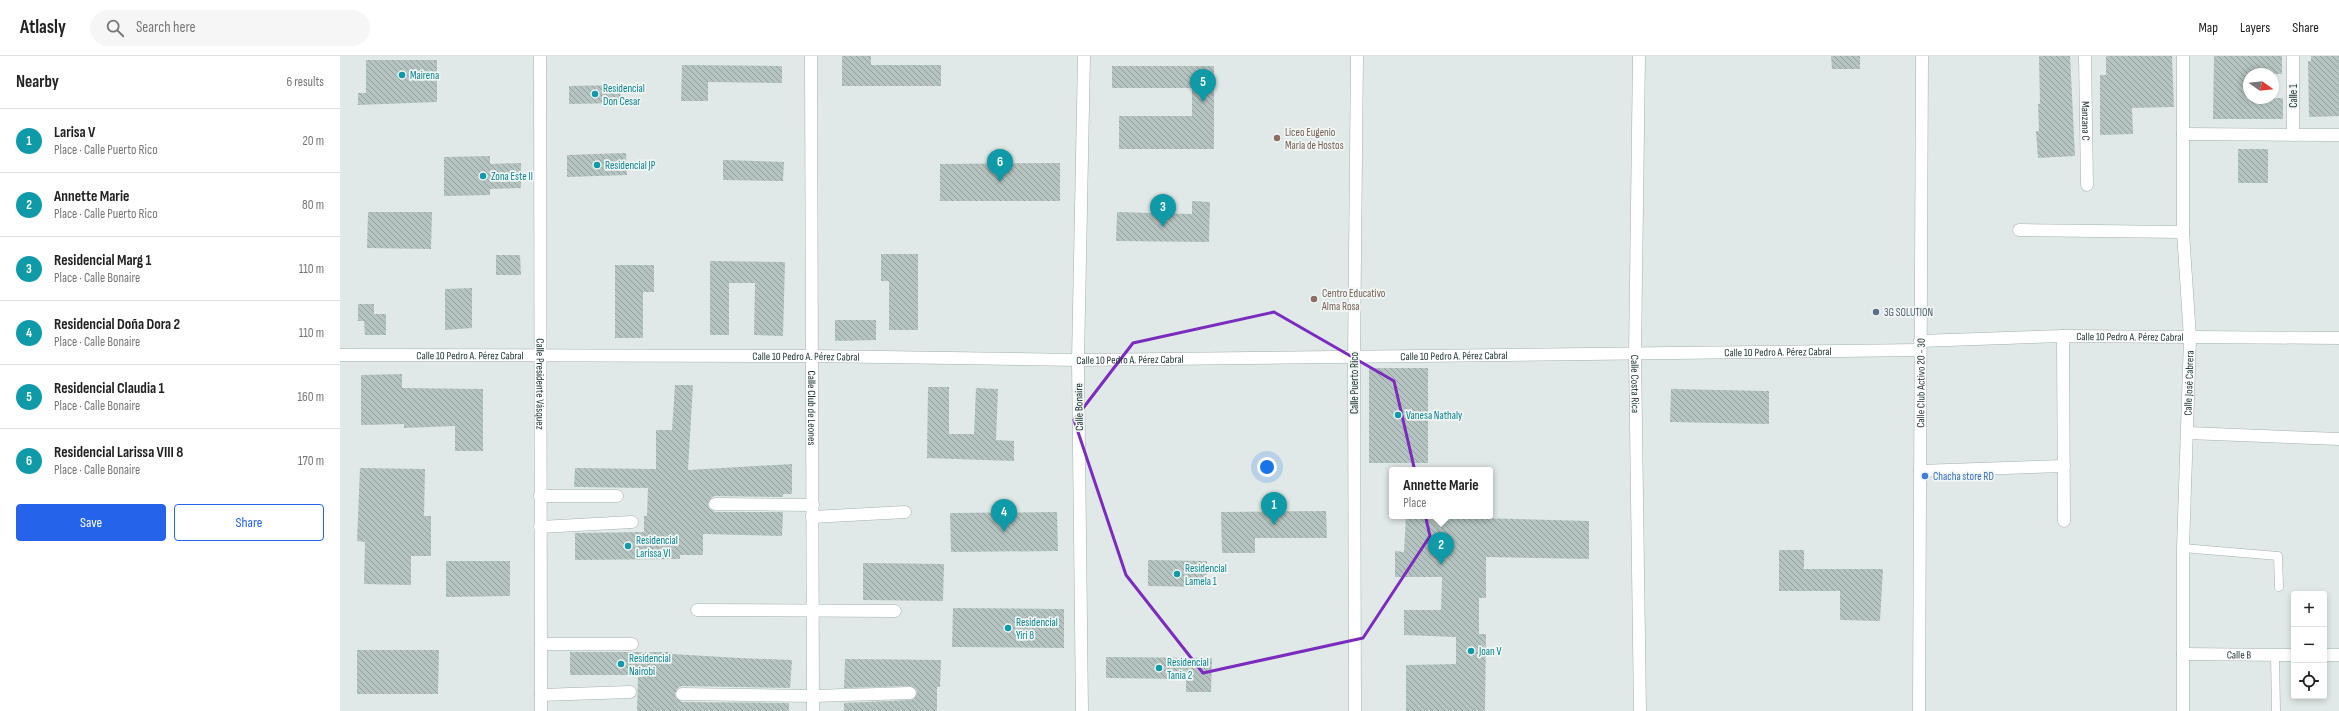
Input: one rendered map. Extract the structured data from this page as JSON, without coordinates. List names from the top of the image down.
{
  "streets": {
    "street": [
      "Calle 1",
      "Manzana C",
      "Calle 10 Pedro A. Pérez Cabral",
      "Calle Puerto Rico",
      "Calle Club Activo 20 - 30",
      "Calle José Cabrera",
      "Calle Presidente Vásquez",
      "Calle Costa Rica",
      "Calle Club de Leones",
      "Calle Bonaire",
      "Calle B"
    ]
  },
  "crossings": [
    ["Calle 10 Pedro A. Pérez Cabral", "Calle Puerto Rico"],
    ["Calle 10 Pedro A. Pérez Cabral", "Calle Club Activo 20 - 30"],
    ["Calle 10 Pedro A. Pérez Cabral", "Calle José Cabrera"],
    ["Calle 10 Pedro A. Pérez Cabral", "Calle Presidente Vásquez"],
    ["Calle 10 Pedro A. Pérez Cabral", "Calle Costa Rica"],
    ["Calle 10 Pedro A. Pérez Cabral", "Calle Club de Leones"],
    ["Calle 10 Pedro A. Pérez Cabral", "Calle Bonaire"],
    ["Calle José Cabrera", "Calle B"]
  ],
  "places": [
    "Mairena",
    "Residencial Don Cesar",
    "Liceo Eugenio Maria de Hostos",
    "Residencial JP",
    "Zona Este II",
    "Centro Educativo Alma Rosa",
    "3G SOLUTION",
    "Vanesa Nathaly",
    "Chacha store RD",
    "Residencial Larissa VI",
    "Residencial Lamela 1",
    "Residencial Yiri 8",
    "Joan V",
    "Residencial Nairobi",
    "Residencial Tania 2"
  ],
  "north": "right",
  "page": {
    "header": "Atlasly",
    "search": "Search here",
    "nav": ["Map", "Layers", "Share"],
    "heading": ["Nearby", "6 results"],
    "pins": [
      "5",
      "6",
      "3",
      "1",
      "4",
      "2"
    ],
    "list": [
      {
        "mark": "1",
        "name": "Larisa V",
        "note": "Place · Calle Puerto Rico",
        "value": "20 m"
      },
      {
        "mark": "2",
        "name": "Annette Marie",
        "note": "Place · Calle Puerto Rico",
        "value": "80 m"
      },
      {
        "mark": "3",
        "name": "Residencial Marg 1",
        "note": "Place · Calle Bonaire",
        "value": "110 m"
      },
      {
        "mark": "4",
        "name": "Residencial Doña Dora 2",
        "note": "Place · Calle Bonaire",
        "value": "110 m"
      },
      {
        "mark": "5",
        "name": "Residencial Claudia 1",
        "note": "Place · Calle Bonaire",
        "value": "160 m"
      },
      {
        "mark": "6",
        "name": "Residencial Larissa VIII 8",
        "note": "Place · Calle Bonaire",
        "value": "170 m"
      }
    ],
    "popup": ["Annette Marie", "Place"],
    "buttons": ["Save", "Share"],
    "map_buttons": ["+", "−"]
  }
}
